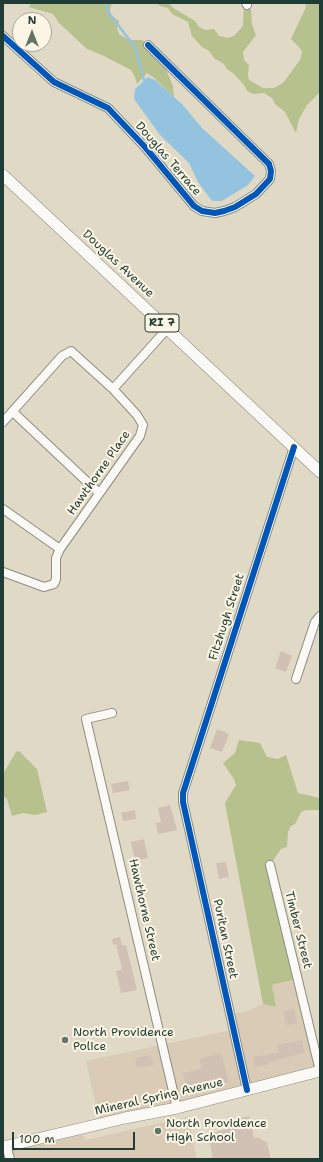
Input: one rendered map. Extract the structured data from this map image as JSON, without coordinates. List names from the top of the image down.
{
  "streets": {
    "main road": ["Douglas Avenue", "RI 7", "Mineral Spring Avenue"],
    "street": [
      "Douglas Terrace",
      "Hawthorne Place",
      "Fitzhugh Street",
      "Hawthorne Street",
      "Timber Street",
      "Puritan Street"
    ]
  },
  "crossings": [
    ["Douglas Avenue", "Fitzhugh Street"],
    ["Fitzhugh Street", "Puritan Street"],
    ["Hawthorne Street", "Mineral Spring Avenue"],
    ["Timber Street", "Mineral Spring Avenue"],
    ["Puritan Street", "Mineral Spring Avenue"]
  ],
  "places": ["North Providence Police", "North Providence High School"],
  "scale_bar": "100 m",
  "north": "top"
}
